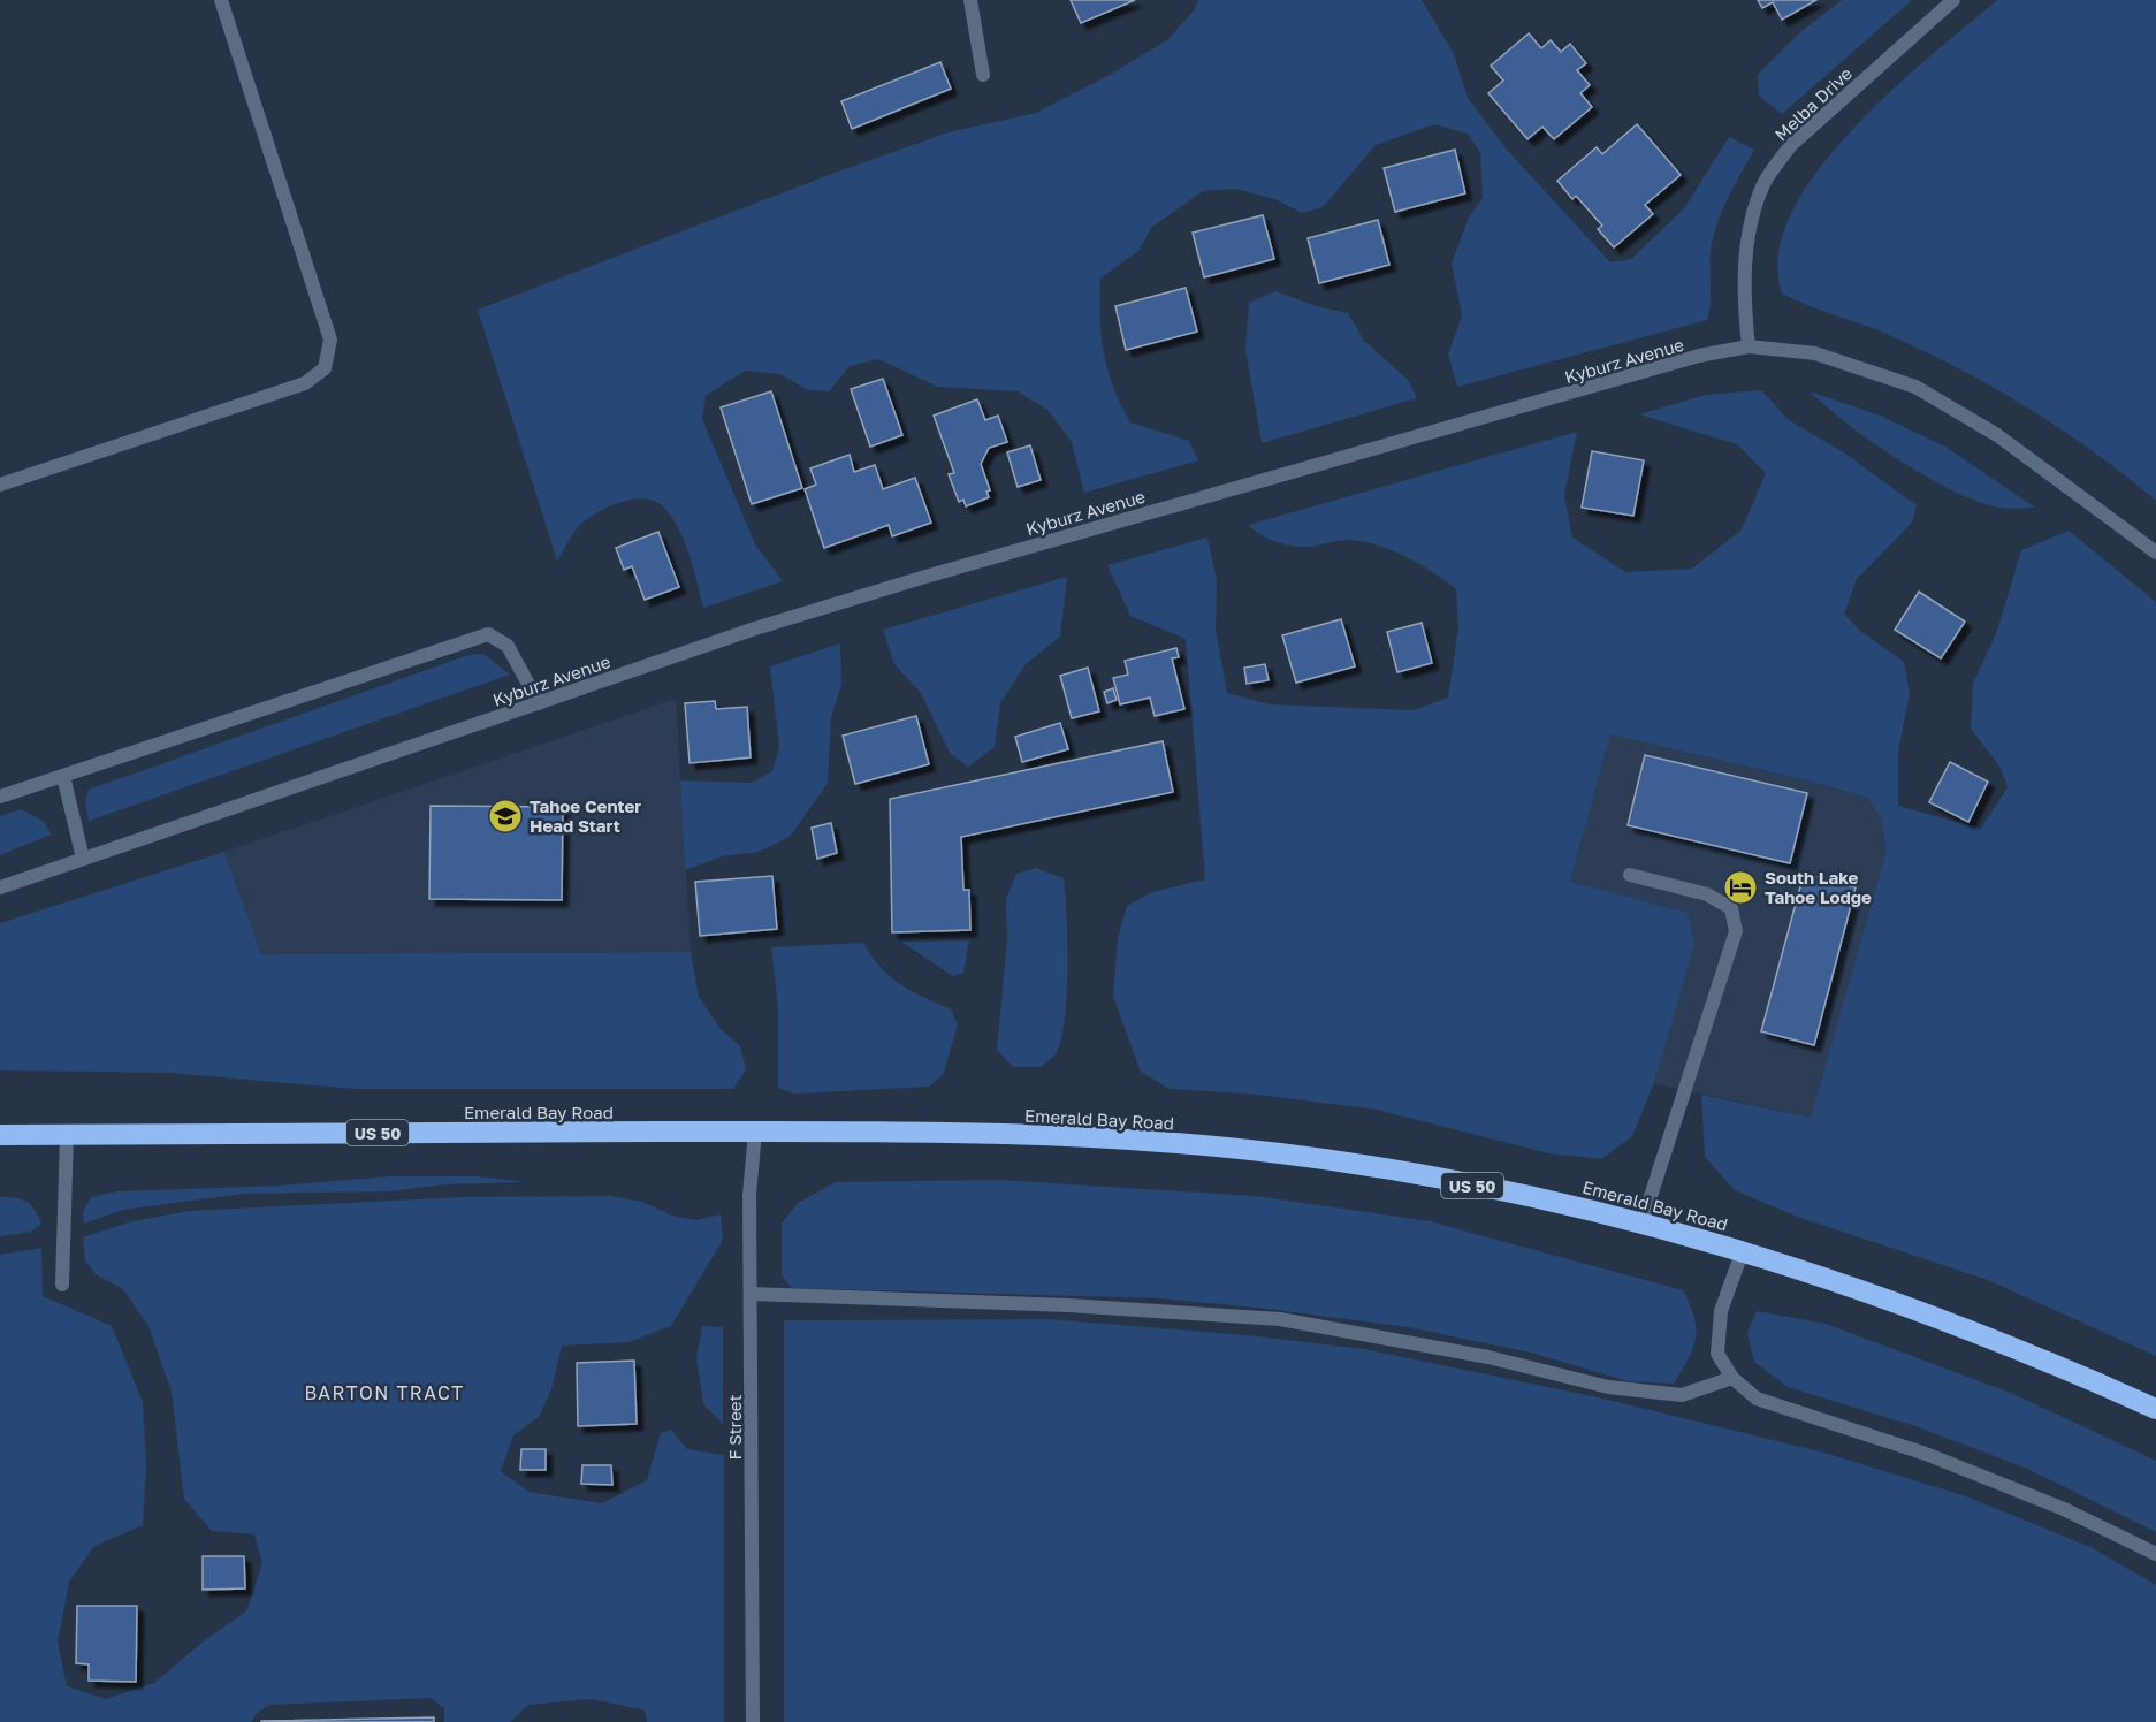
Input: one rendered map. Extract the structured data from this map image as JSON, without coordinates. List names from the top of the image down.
{
  "streets": {
    "highway": ["Emerald Bay Road", "US 50"],
    "street": ["Melba Drive", "Kyburz Avenue", "F Street"]
  },
  "crossings": [
    ["Melba Drive", "Kyburz Avenue"],
    ["Emerald Bay Road", "F Street"]
  ],
  "districts": ["BARTON TRACT"],
  "places": {
    "school or university": ["Tahoe Center Head Start"],
    "hotel": ["South Lake Tahoe Lodge"]
  }
}
